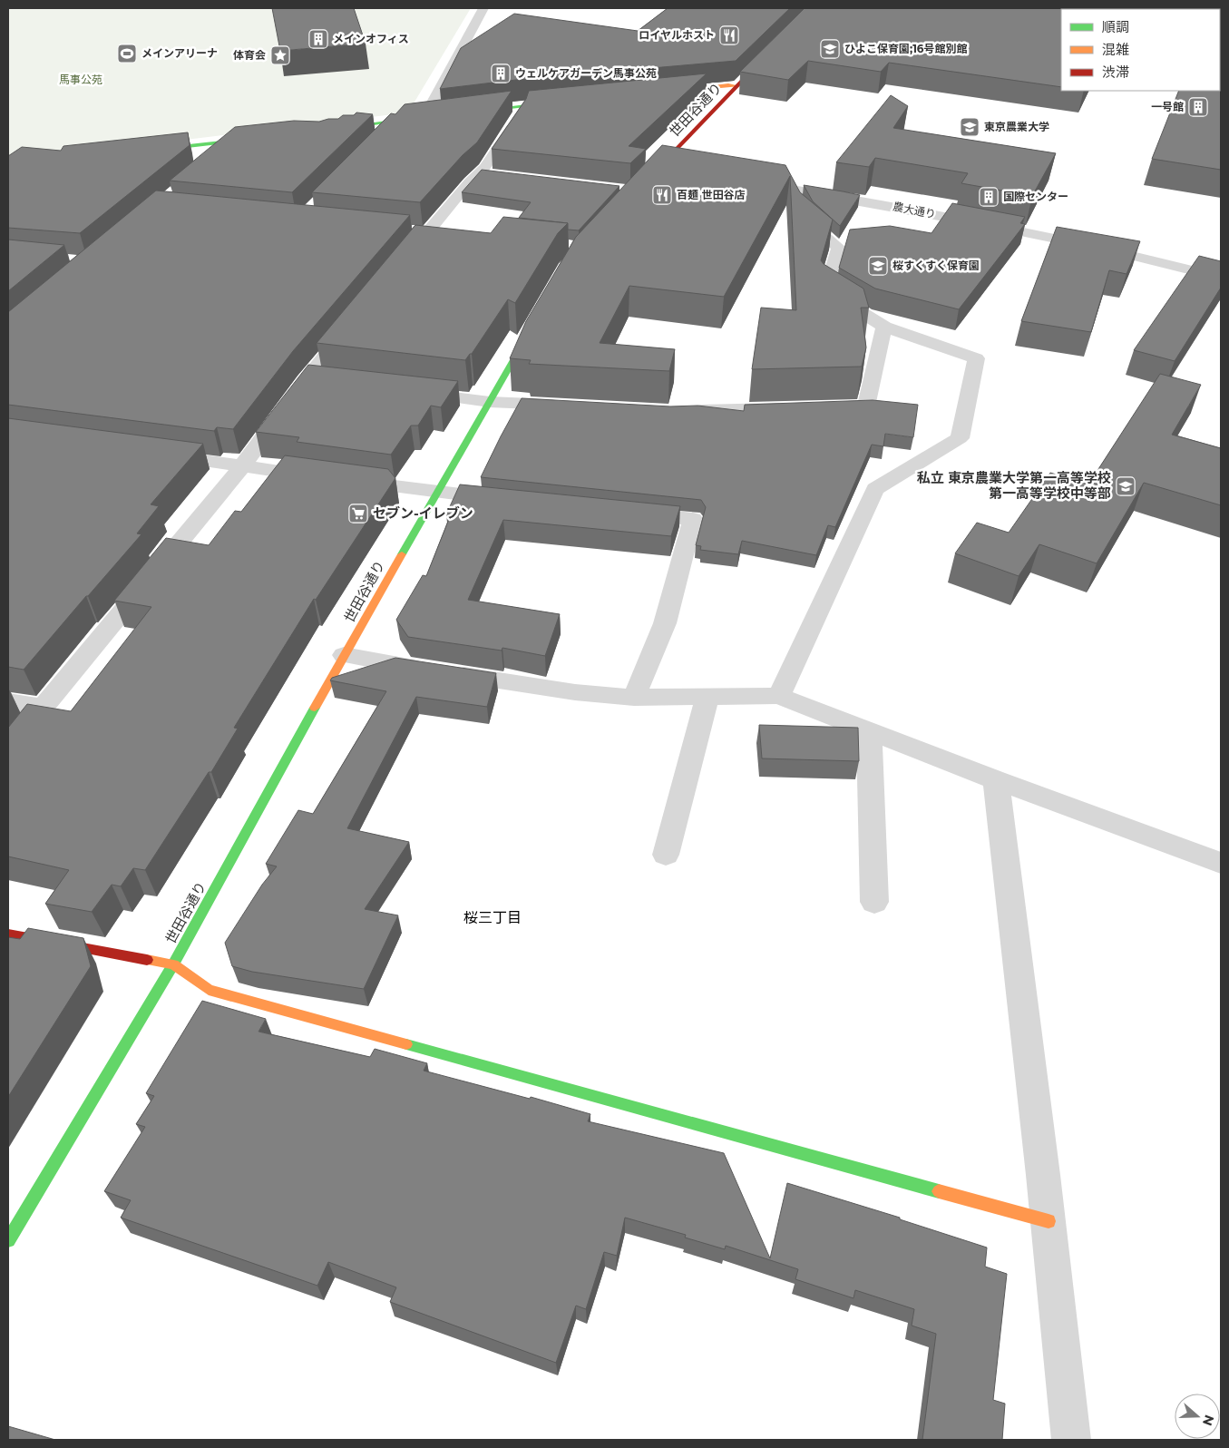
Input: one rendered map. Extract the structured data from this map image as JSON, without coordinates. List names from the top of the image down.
{
  "streets": {
    "main road": ["世田谷通り"],
    "street": ["農大通り"]
  },
  "districts": ["桜三丁目"],
  "parks": ["馬事公苑"],
  "places": {
    "restaurant": ["ロイヤルホスト", "百麺 世田谷店"],
    "building": [
      "メインオフィス",
      "ウェルケアガーデン馬事公苑",
      "一号館",
      "国際センター"
    ],
    "school or university": [
      "ひよこ保育園;16号館別館",
      "東京農業大学",
      "桜すくすく保育園",
      "私立 東京農業大学第一高等学校 第一高等学校中等部"
    ],
    "sports": ["メインアリーナ"],
    "place": ["体育会"],
    "supermarket": ["セブン-イレブン"]
  },
  "legend": ["順調", "混雑", "渋滞"],
  "north": "right"
}
